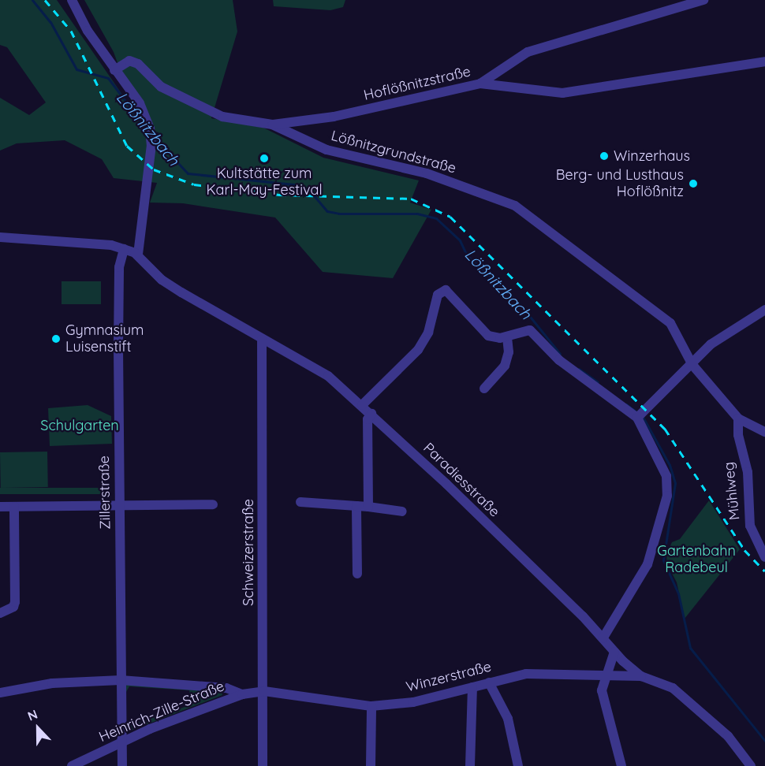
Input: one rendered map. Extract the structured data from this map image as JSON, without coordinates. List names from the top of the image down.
{
  "streets": {
    "street": [
      "Hoflößnitzstraße",
      "Lößnitzgrundstraße",
      "Paradiesstraße",
      "Mühlweg",
      "Zillerstraße",
      "Schweizerstraße",
      "Winzerstraße",
      "Heinrich-Zille-Straße"
    ]
  },
  "crossings": [
    ["Hoflößnitzstraße", "Lößnitzgrundstraße"],
    ["Lößnitzgrundstraße", "Mühlweg"],
    ["Paradiesstraße", "Zillerstraße"],
    ["Paradiesstraße", "Schweizerstraße"],
    ["Paradiesstraße", "Winzerstraße"],
    ["Zillerstraße", "Heinrich-Zille-Straße"],
    ["Schweizerstraße", "Winzerstraße"],
    ["Schweizerstraße", "Heinrich-Zille-Straße"],
    ["Winzerstraße", "Heinrich-Zille-Straße"]
  ],
  "water": ["Lößnitzbach"],
  "parks": ["Schulgarten", "Gartenbahn Radebeul"],
  "places": [
    "Winzerhaus",
    "Kultstätte zum Karl-May-Festival",
    "Berg- und Lusthaus Hoflößnitz",
    "Gymnasium Luisenstift"
  ],
  "north": "top"
}
